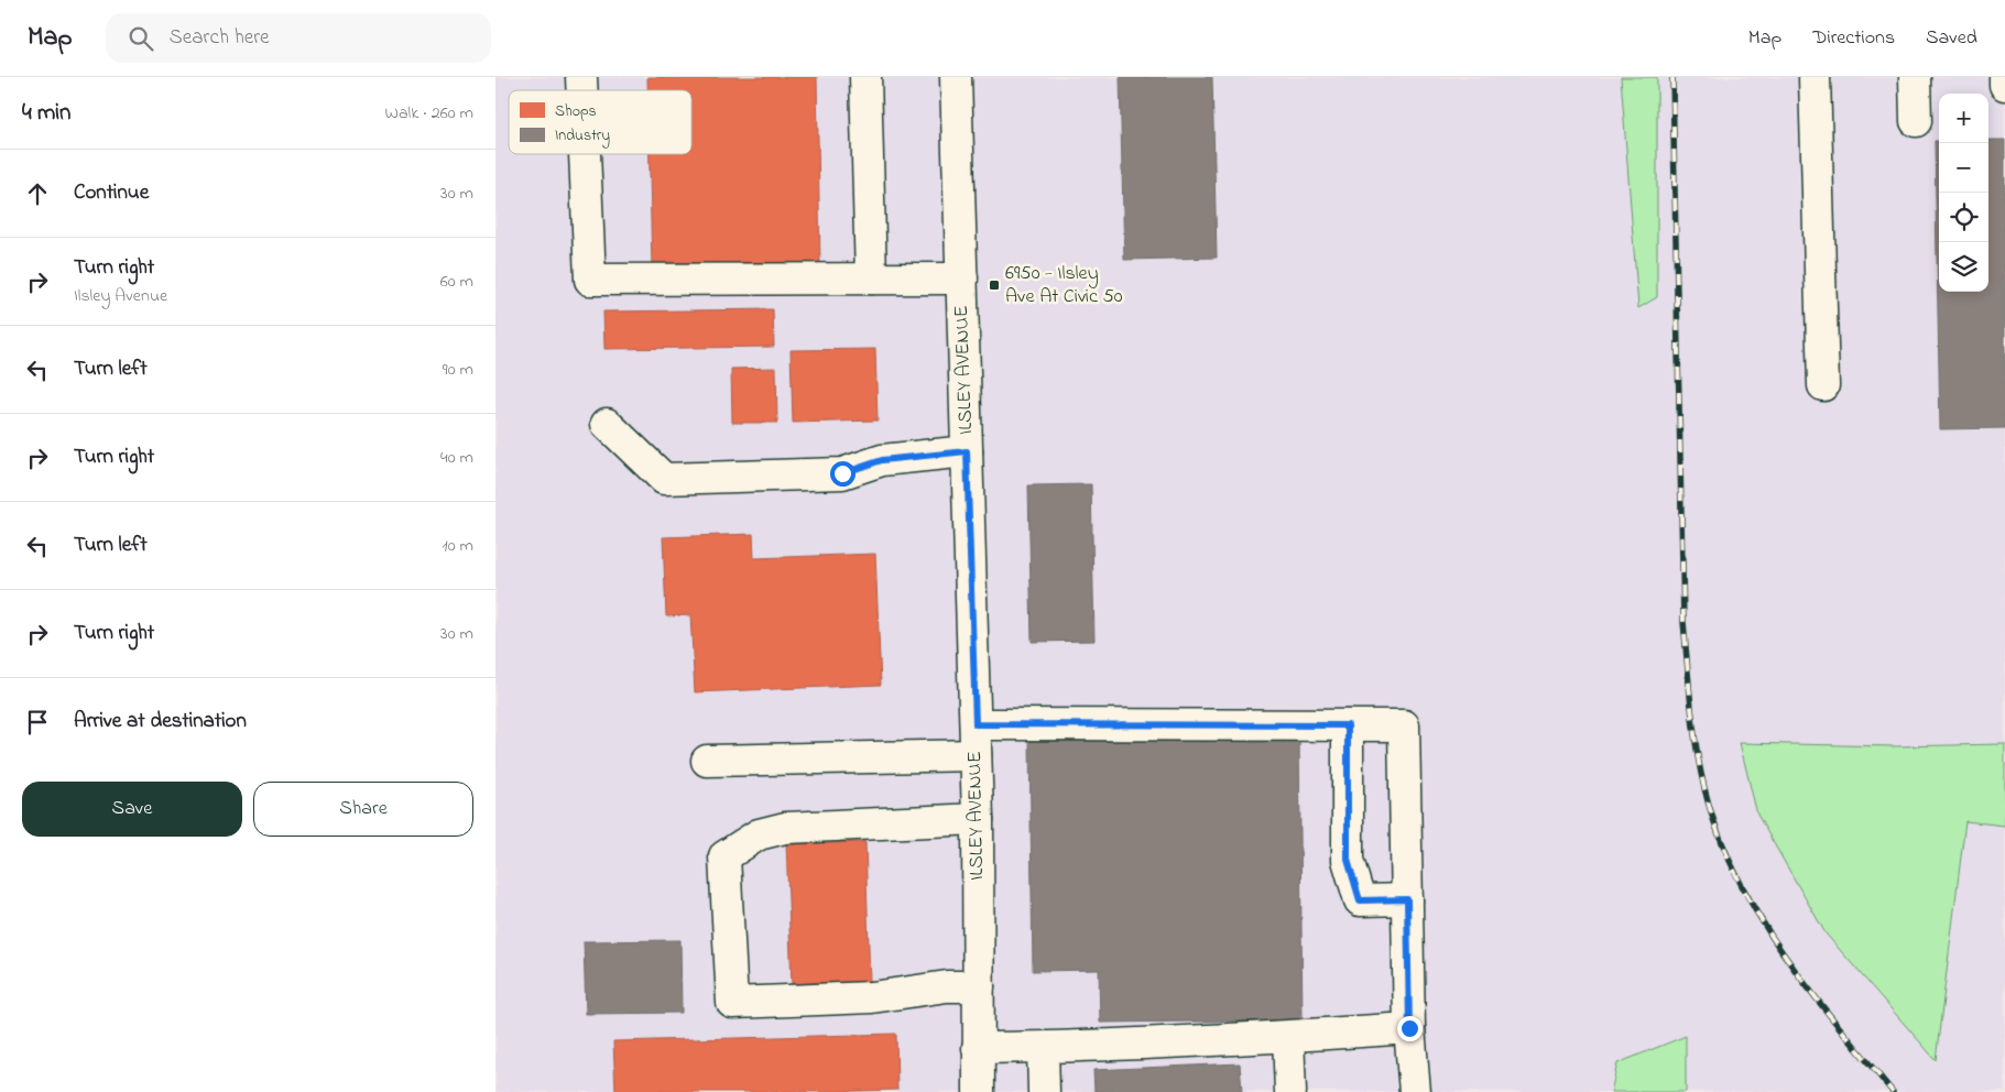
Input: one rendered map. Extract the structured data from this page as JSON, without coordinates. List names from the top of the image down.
{
  "streets": {
    "street": ["ILSLEY AVENUE"]
  },
  "places": {
    "transit": ["6950 - Ilsley Ave At Civic 50"]
  },
  "legend": ["Shops", "Industry"],
  "page": {
    "header": "Map",
    "search": "Search here",
    "nav": ["Map", "Directions", "Saved"],
    "heading": ["4 min", "Walk · 260 m"],
    "map_buttons": ["+", "−"],
    "list": [
      ["Continue", "30 m"],
      ["Turn right", "Ilsley Avenue", "60 m"],
      ["Turn left", "90 m"],
      ["Turn right", "40 m"],
      ["Turn left", "10 m"],
      ["Turn right", "30 m"],
      "Arrive at destination"
    ],
    "buttons": ["Save", "Share"]
  }
}
